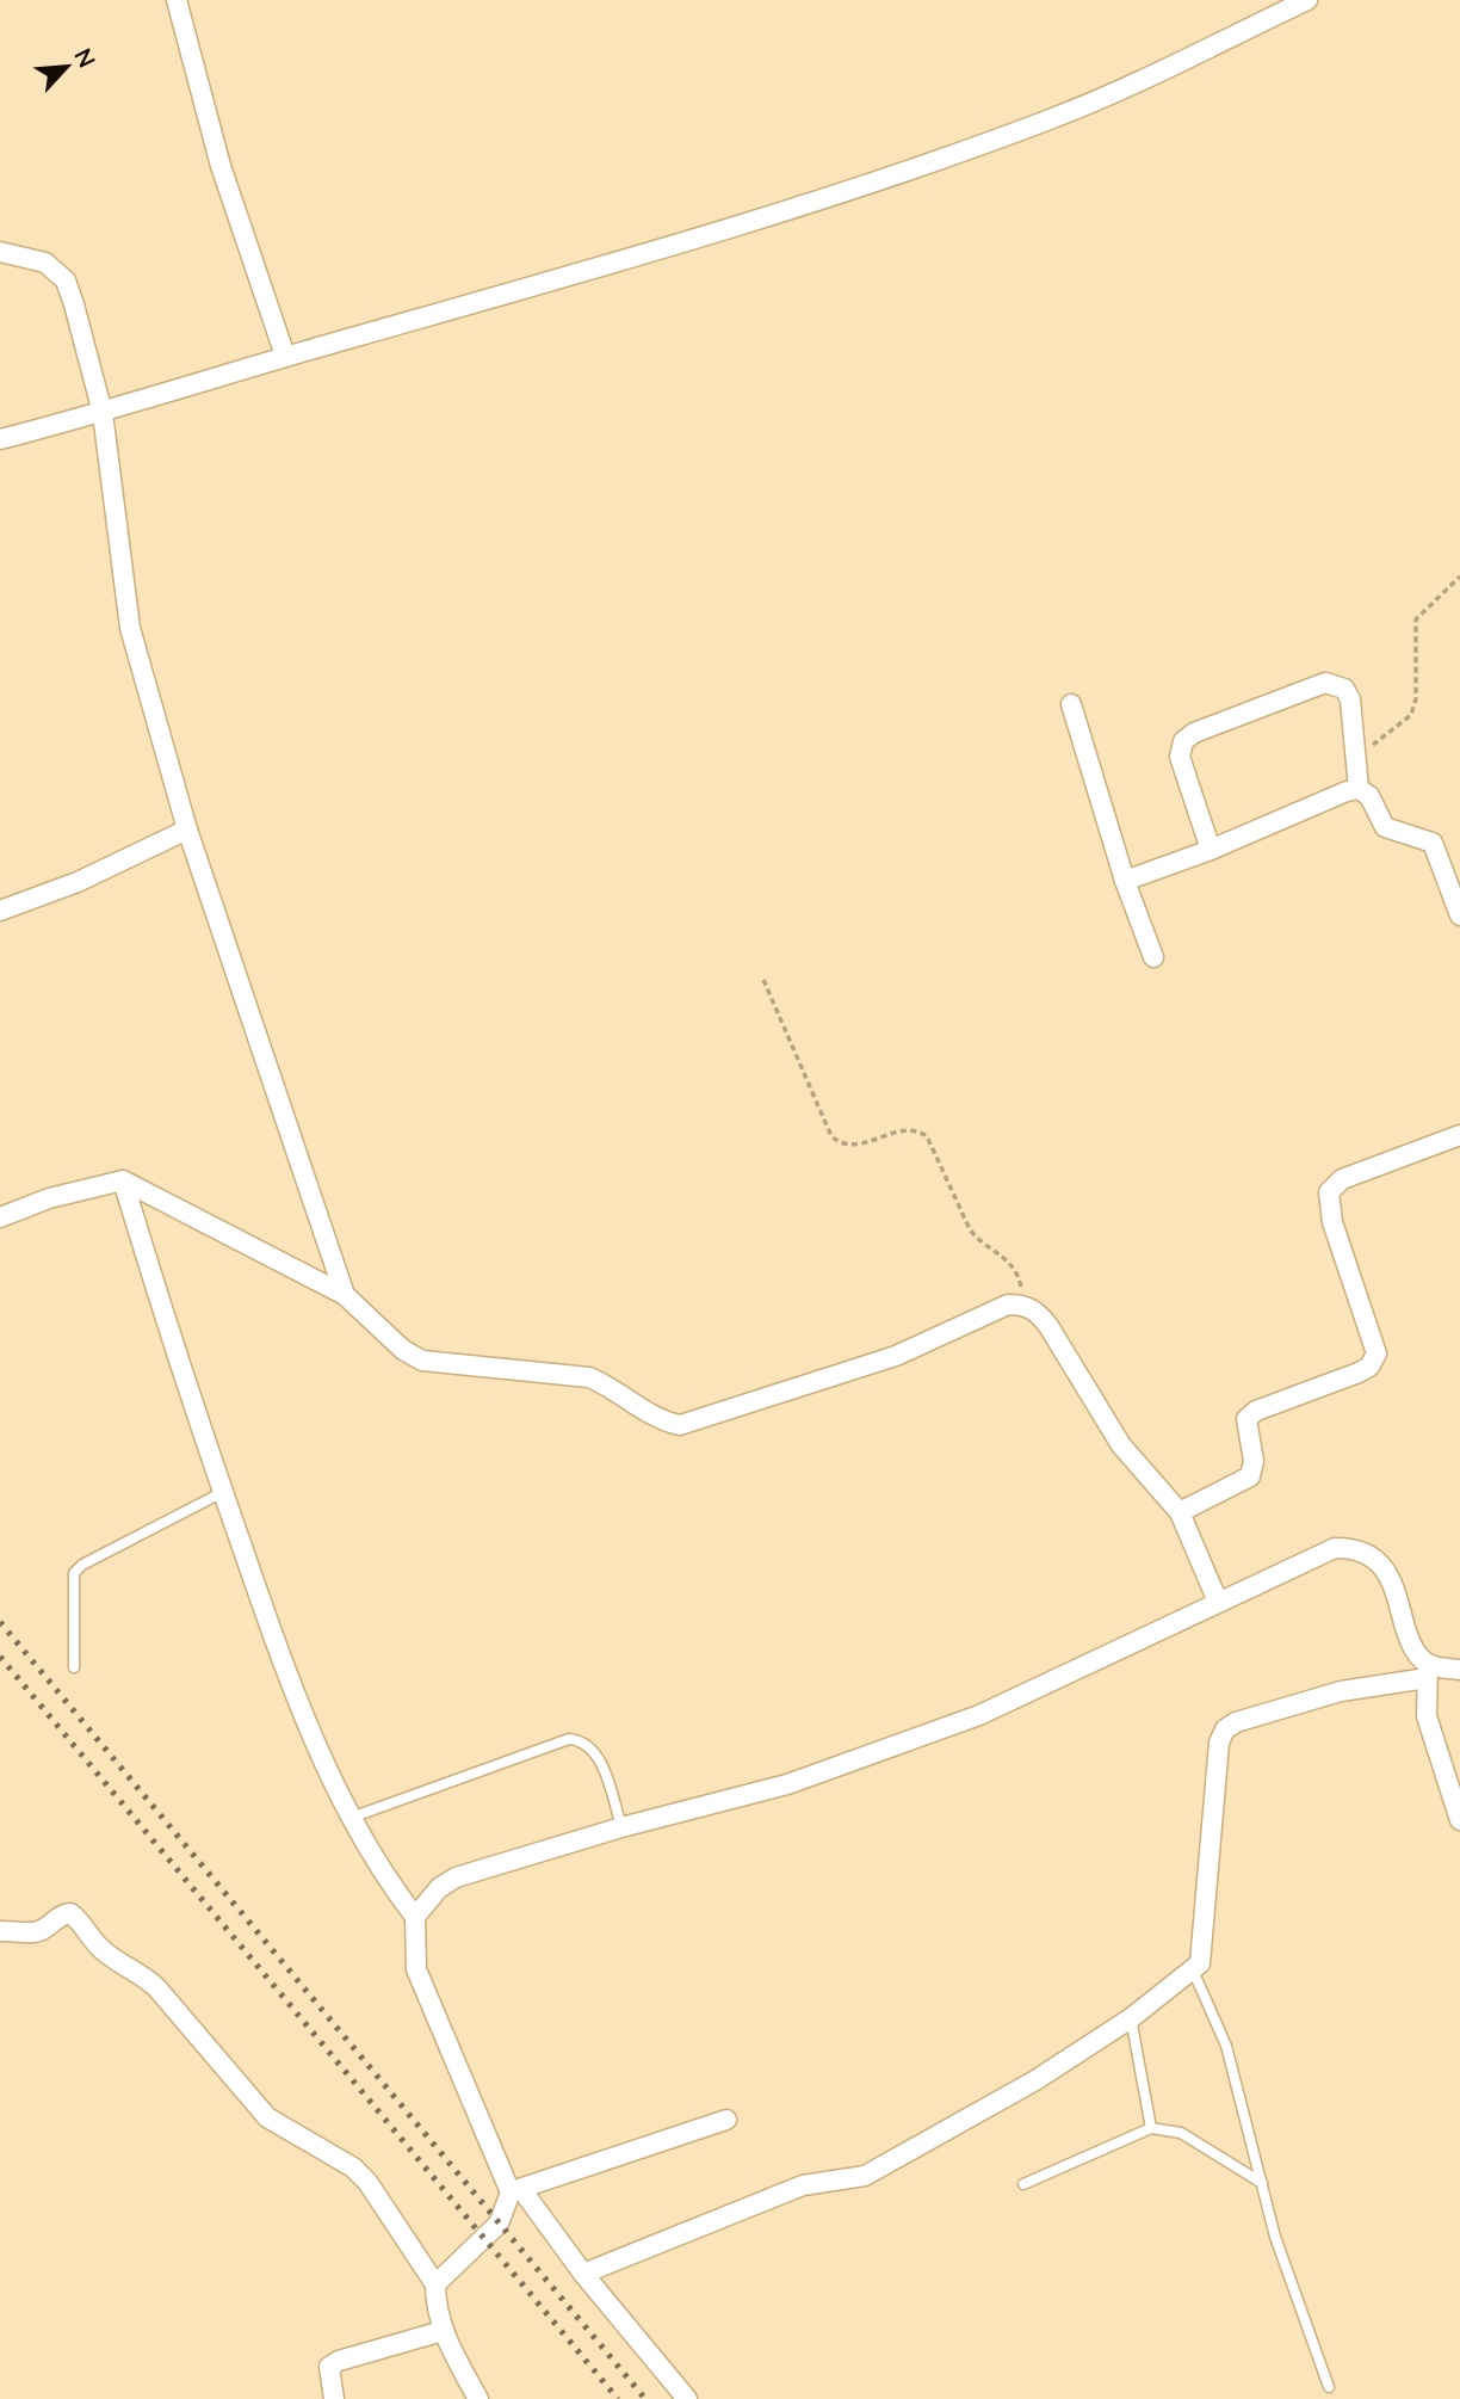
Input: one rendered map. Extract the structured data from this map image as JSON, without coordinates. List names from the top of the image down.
{
  "north": "top right"
}
